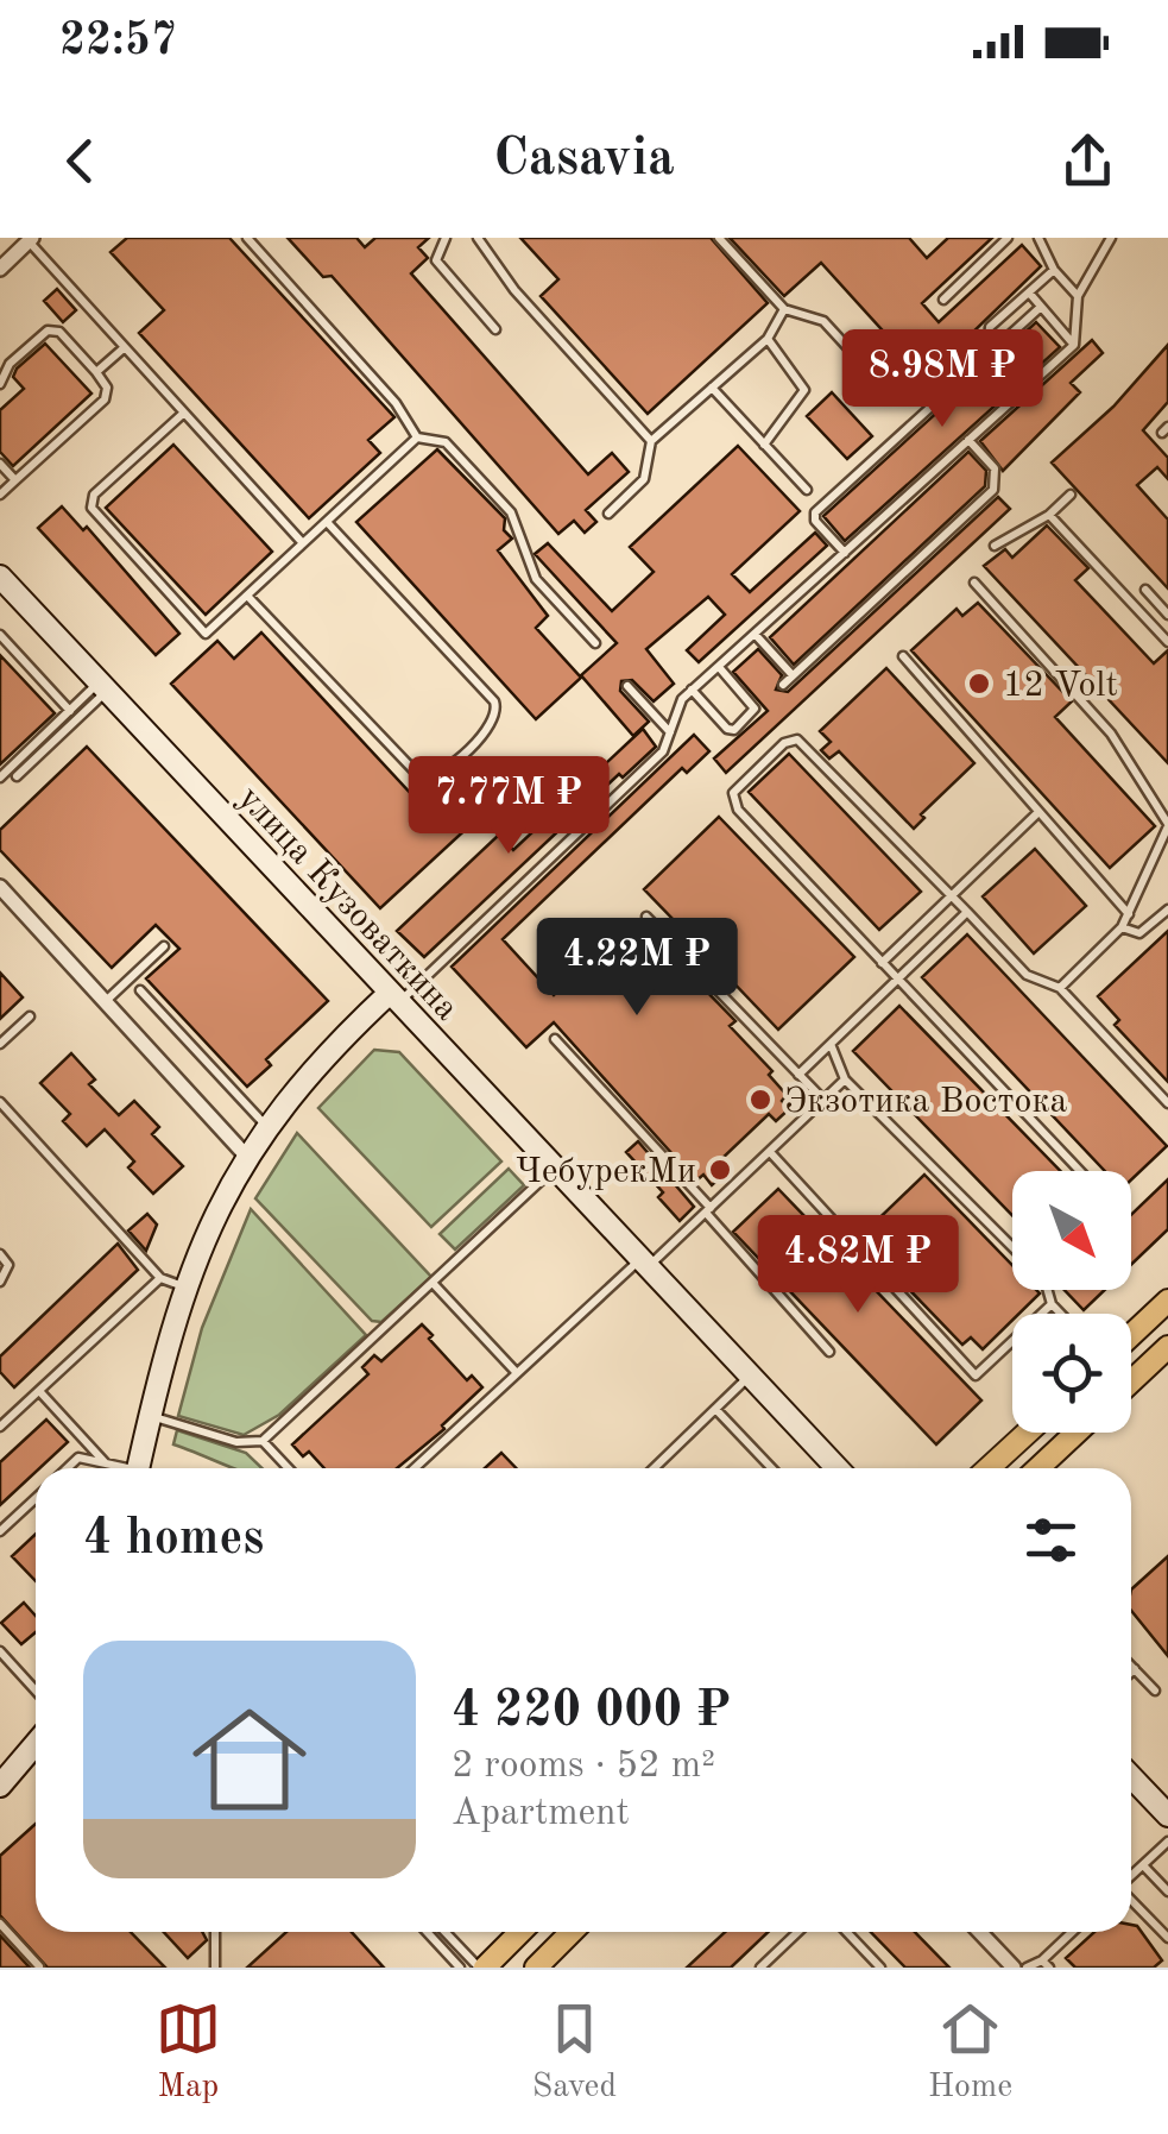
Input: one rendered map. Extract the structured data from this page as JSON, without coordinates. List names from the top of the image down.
{
  "streets": {
    "main road": ["улица Кузоваткина"]
  },
  "places": ["12 Volt", "Экзотика Востока", "ЧебурекМи"],
  "north": "bottom right",
  "page": {
    "status": "22:57",
    "header": "Casavia",
    "price": [
      "8.98M ₽",
      "7.77M ₽",
      "4.22M ₽",
      "4.82M ₽"
    ],
    "heading": "4 homes",
    "list": [
      {
        "name": "4 220 000 ₽",
        "note": "2 rooms · 52 m² · Apartment"
      }
    ],
    "tabs": ["Map", "Saved", "Home"]
  }
}
